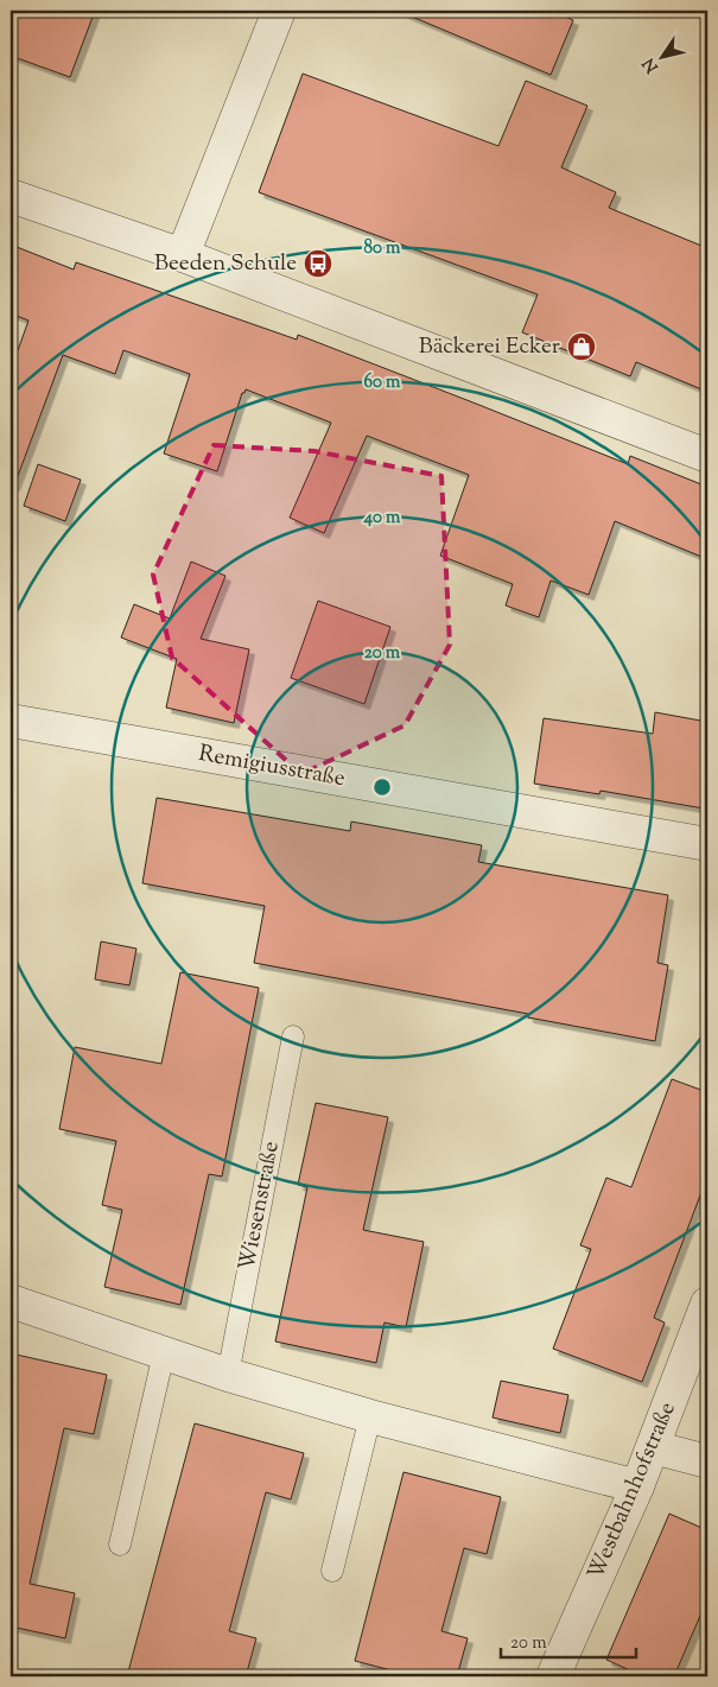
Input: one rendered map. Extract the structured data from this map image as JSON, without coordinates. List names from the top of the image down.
{
  "streets": {
    "street": ["Remigiusstraße", "Westbahnhofstraße"],
    "lane": ["Wiesenstraße"]
  },
  "places": {
    "bus stop": ["Beeden Schule"],
    "shop": ["Bäckerei Ecker"]
  },
  "scale_bar": "20 m",
  "north": "bottom left",
  "rings": [
    "80 m",
    "60 m",
    "40 m",
    "20 m"
  ]
}
